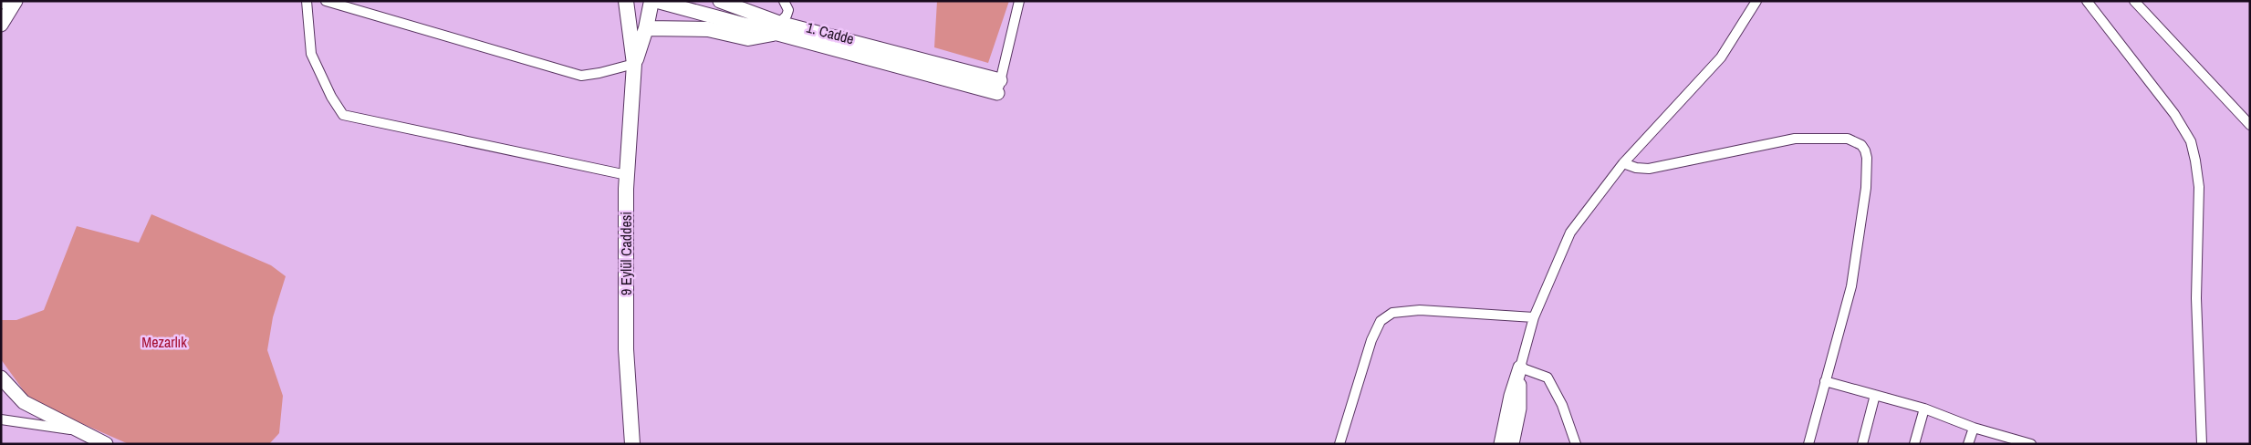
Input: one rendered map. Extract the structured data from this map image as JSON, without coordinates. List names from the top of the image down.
{
  "streets": {
    "main road": ["9 Eylül Caddesi"],
    "street": ["1. Cadde"]
  },
  "parks": ["Mezarlık"]
}
